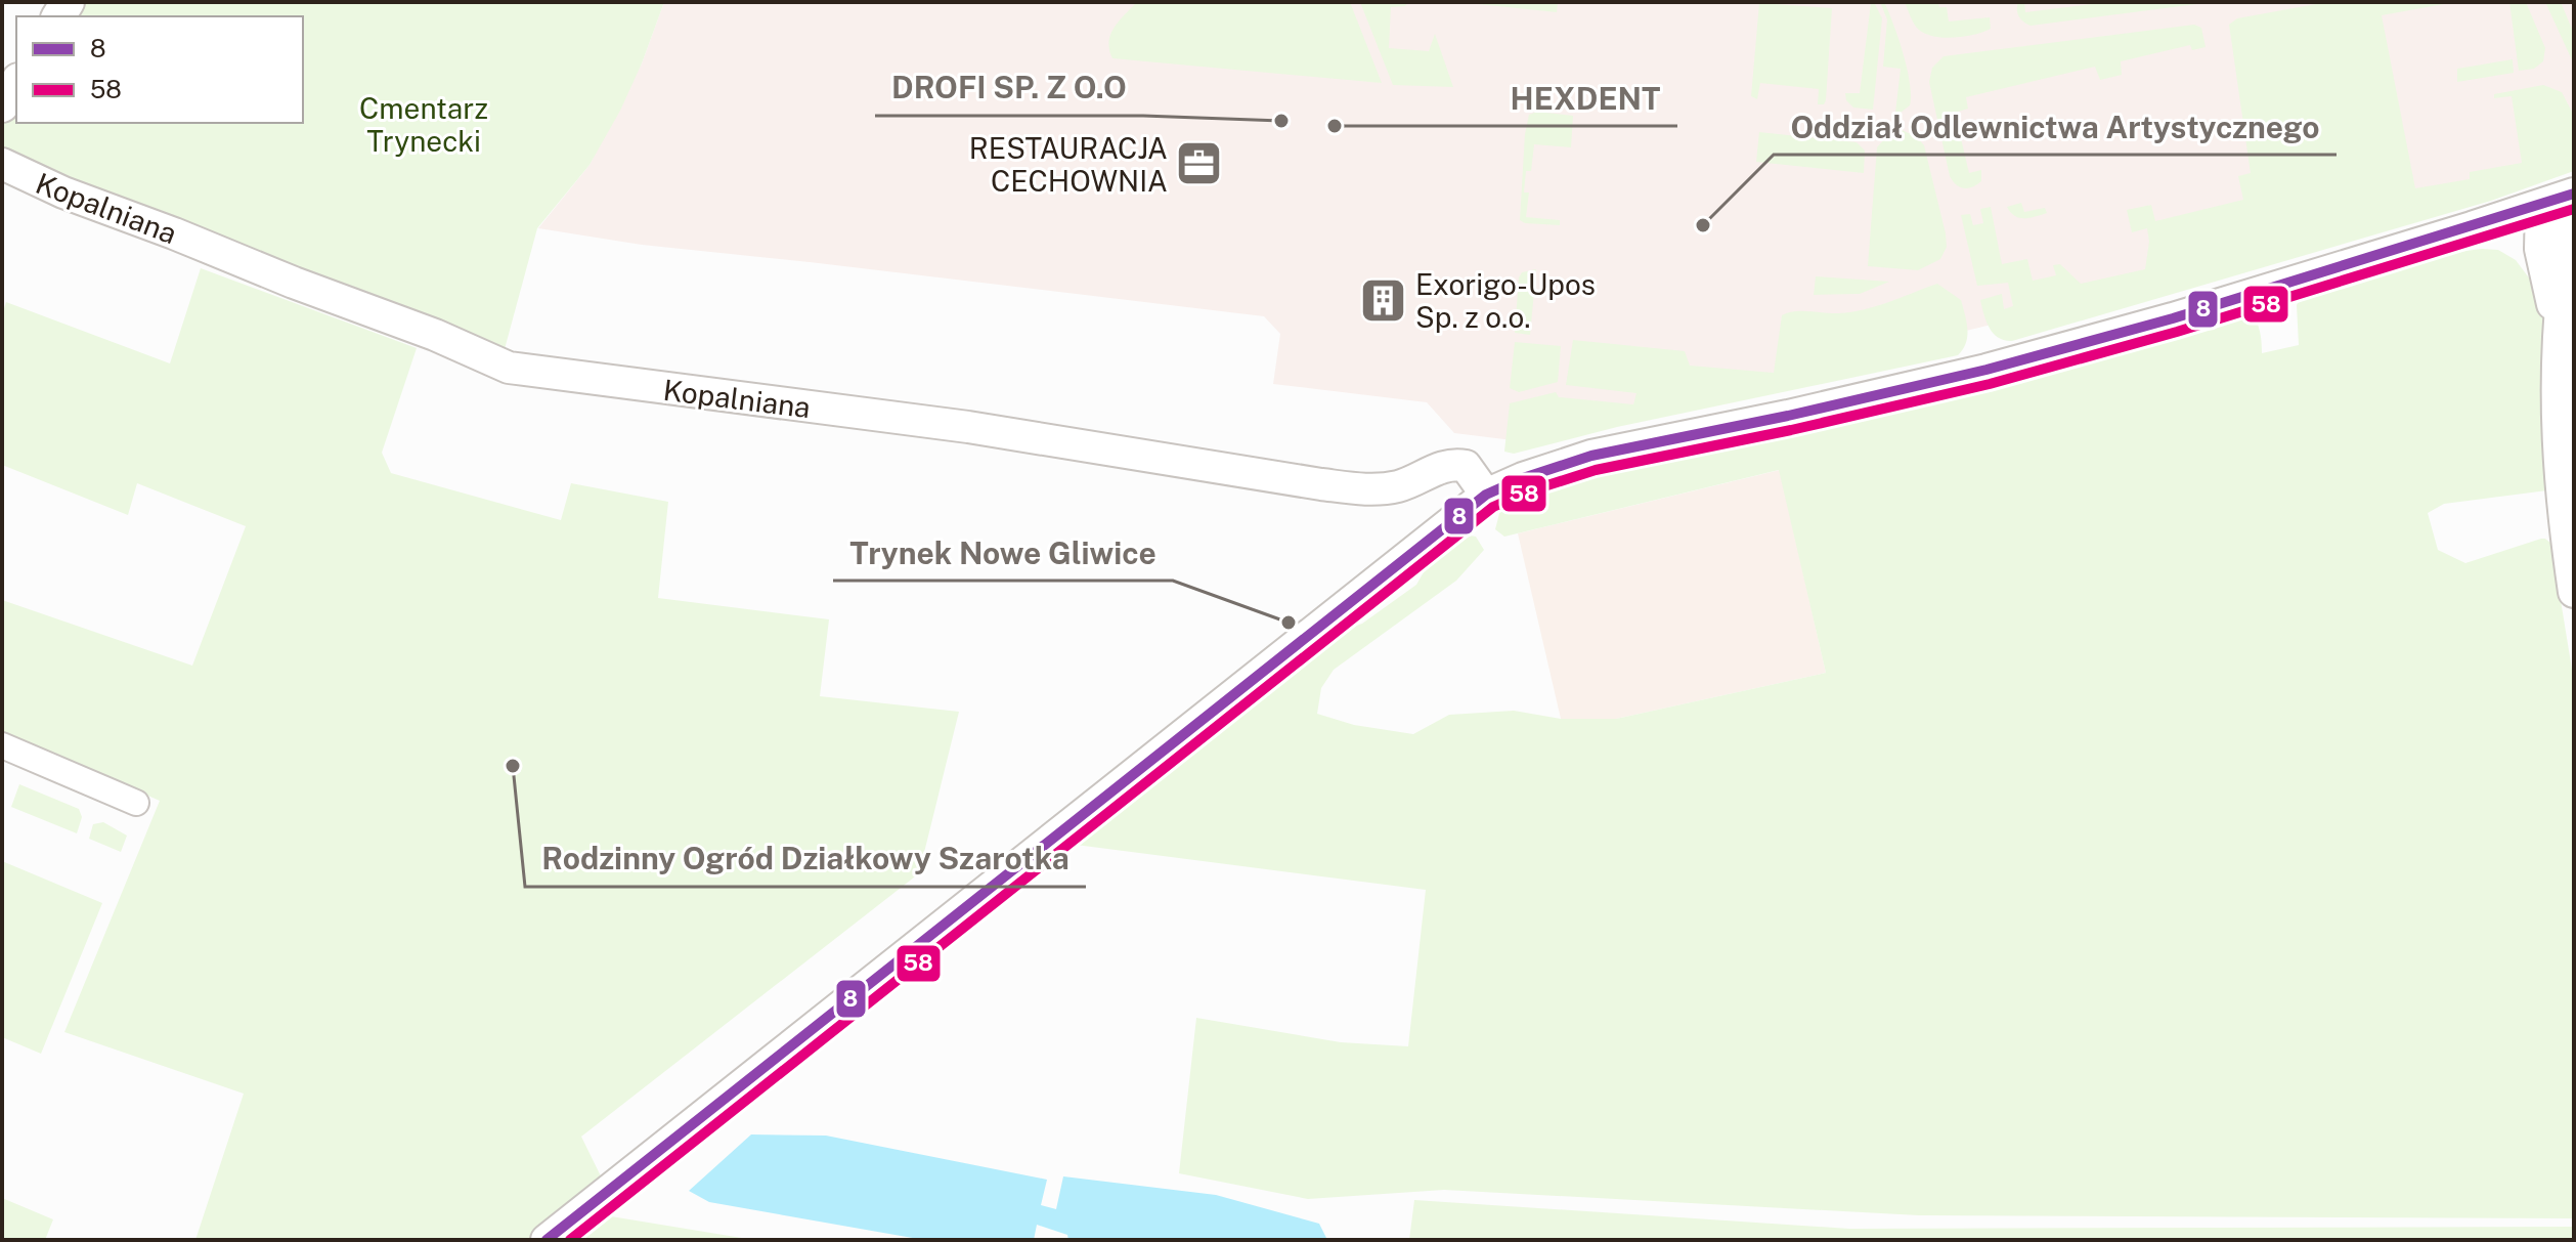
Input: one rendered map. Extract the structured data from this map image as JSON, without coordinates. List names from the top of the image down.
{
  "streets": {
    "street": ["Kopalniana"]
  },
  "parks": ["Cmentarz Trynecki"],
  "places": {
    "other": [
      "DROFI SP. Z O.O",
      "HEXDENT",
      "Oddział Odlewnictwa Artystycznego",
      "Trynek Nowe Gliwice",
      "Rodzinny Ogród Działkowy Szarotka"
    ],
    "office": ["RESTAURACJA CECHOWNIA"],
    "building": ["Exorigo-Upos Sp. z o.o."]
  },
  "lines": ["transit line 8", "transit line 58"],
  "legend": ["8", "58"]
}
